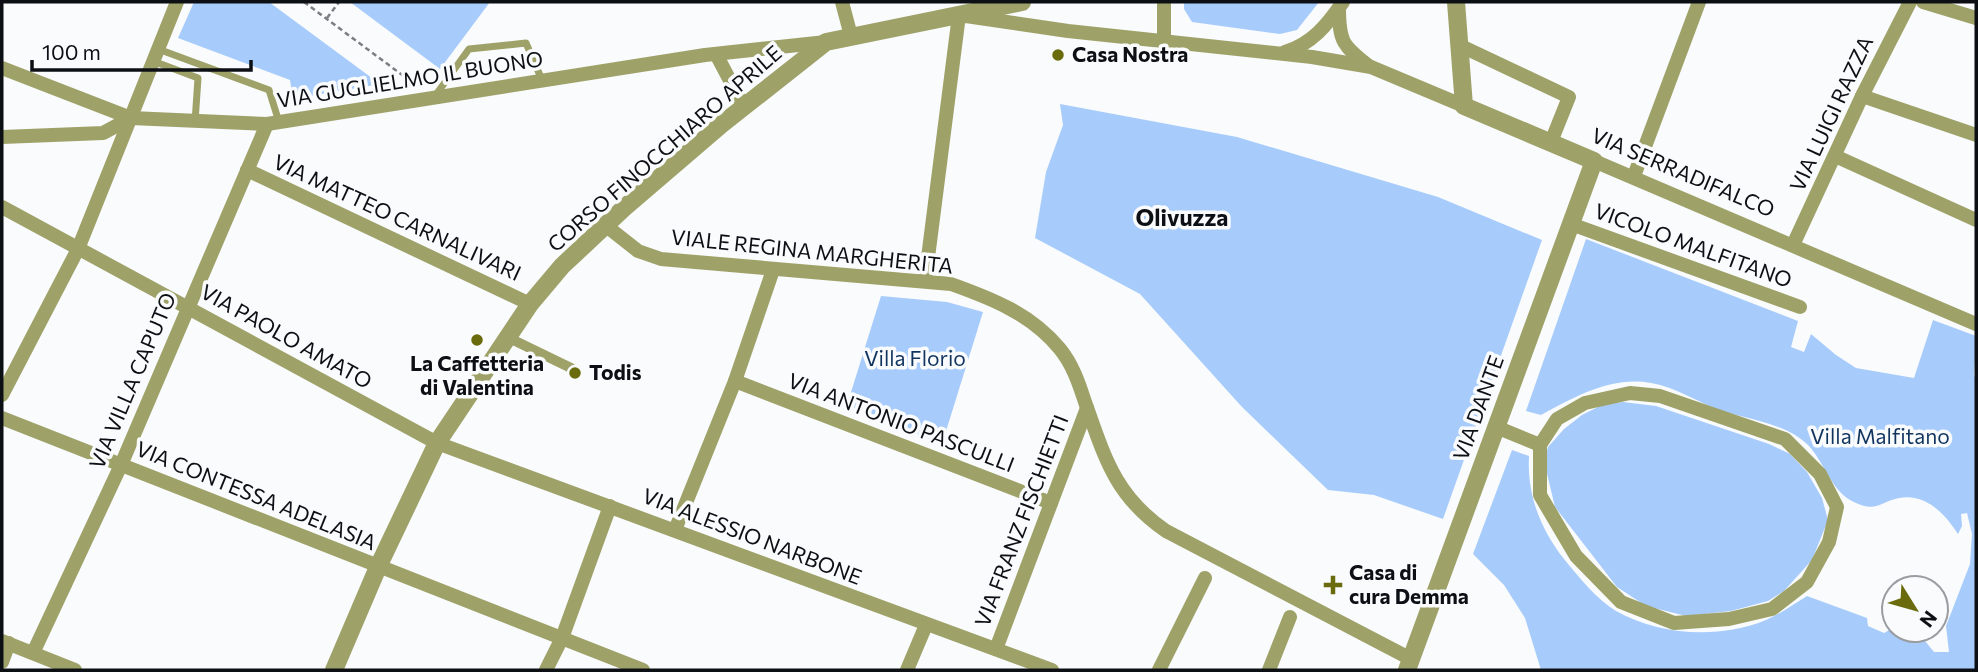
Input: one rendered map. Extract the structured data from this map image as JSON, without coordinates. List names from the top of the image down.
{
  "streets": {
    "street": [
      "VIA GUGLIELMO IL BUONO",
      "VIA LUIGI RAZZA",
      "CORSO FINOCCHIARO APRILE",
      "VIA SERRADIFALCO",
      "VIA MATTEO CARNALIVARI",
      "VICOLO MALFITANO",
      "VIALE REGINA MARGHERITA",
      "VIA PAOLO AMATO",
      "VIA VILLA CAPUTO",
      "VIA DANTE",
      "VIA ANTONIO PASCULLI",
      "VIA CONTESSA ADELASIA",
      "VIA FRANZ FISCHIETTI",
      "VIA ALESSIO NARBONE"
    ]
  },
  "crossings": [
    ["VIA GUGLIELMO IL BUONO", "CORSO FINOCCHIARO APRILE"],
    ["VIA GUGLIELMO IL BUONO", "VIA VILLA CAPUTO"],
    ["VIA LUIGI RAZZA", "VIA SERRADIFALCO"],
    ["CORSO FINOCCHIARO APRILE", "VIA MATTEO CARNALIVARI"],
    ["CORSO FINOCCHIARO APRILE", "VIALE REGINA MARGHERITA"],
    ["CORSO FINOCCHIARO APRILE", "VIA PAOLO AMATO"],
    ["CORSO FINOCCHIARO APRILE", "VIA CONTESSA ADELASIA"],
    ["CORSO FINOCCHIARO APRILE", "VIA ALESSIO NARBONE"],
    ["VIA SERRADIFALCO", "VIA DANTE"],
    ["VIA MATTEO CARNALIVARI", "VIA VILLA CAPUTO"],
    ["VICOLO MALFITANO", "VIA DANTE"],
    ["VIALE REGINA MARGHERITA", "VIA DANTE"],
    ["VIALE REGINA MARGHERITA", "VIA FRANZ FISCHIETTI"],
    ["VIA PAOLO AMATO", "VIA VILLA CAPUTO"],
    ["VIA PAOLO AMATO", "VIA ALESSIO NARBONE"],
    ["VIA VILLA CAPUTO", "VIA CONTESSA ADELASIA"],
    ["VIA ANTONIO PASCULLI", "VIA FRANZ FISCHIETTI"],
    ["VIA FRANZ FISCHIETTI", "VIA ALESSIO NARBONE"]
  ],
  "districts": ["Olivuzza"],
  "parks": ["Villa Florio", "Villa Malfitano"],
  "places": {
    "other": ["Casa Nostra", "La Caffetteria di Valentina", "Todis"],
    "health": ["Casa di cura Demma"]
  },
  "scale_bar": "100 m",
  "north": "bottom right"
}
